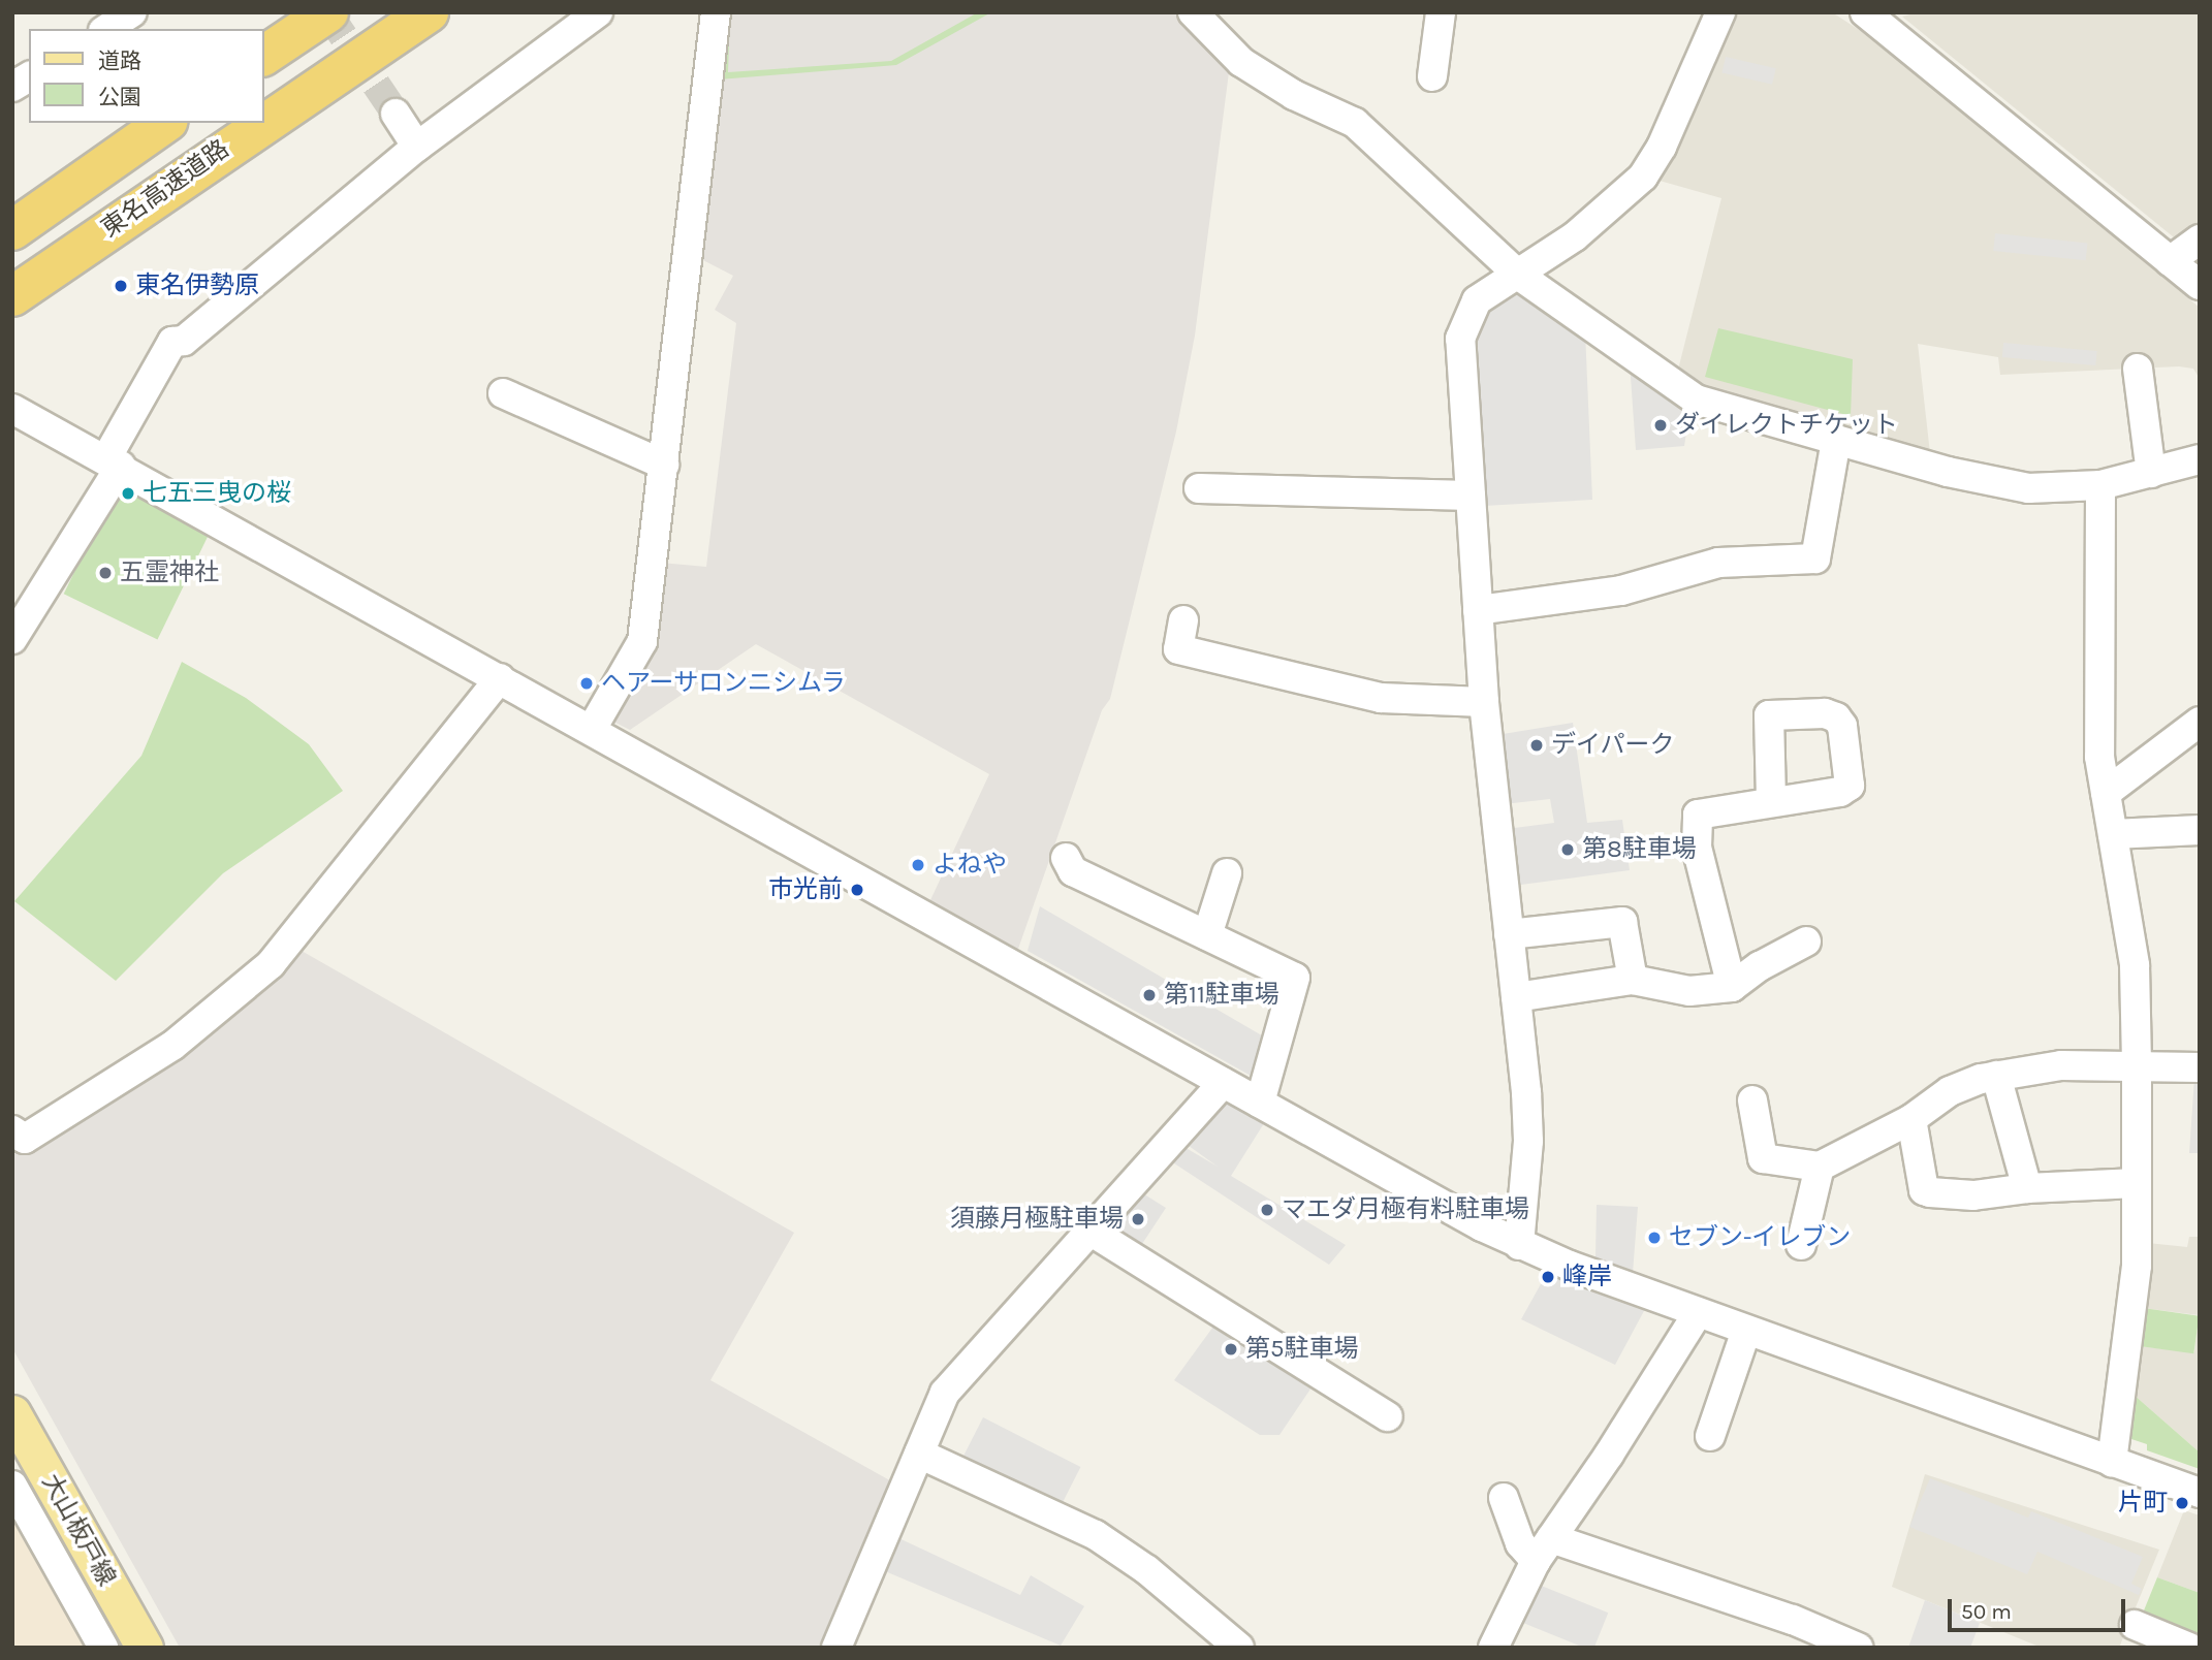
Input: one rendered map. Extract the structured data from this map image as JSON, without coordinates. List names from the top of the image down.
{
  "streets": {
    "highway": ["東名高速道路"],
    "main road": ["大山板戸線"]
  },
  "places": [
    "東名伊勢原",
    "ダイレクトチケット",
    "七五三曳の桜",
    "五霊神社",
    "ヘアーサロンニシムラ",
    "デイパーク",
    "第8駐車場",
    "よねや",
    "市光前",
    "第11駐車場",
    "マエダ月極有料駐車場",
    "須藤月極駐車場",
    "セブン-イレブン",
    "峰岸",
    "第5駐車場",
    "片町"
  ],
  "legend": ["道路", "公園"],
  "scale_bar": "50 m"
}
